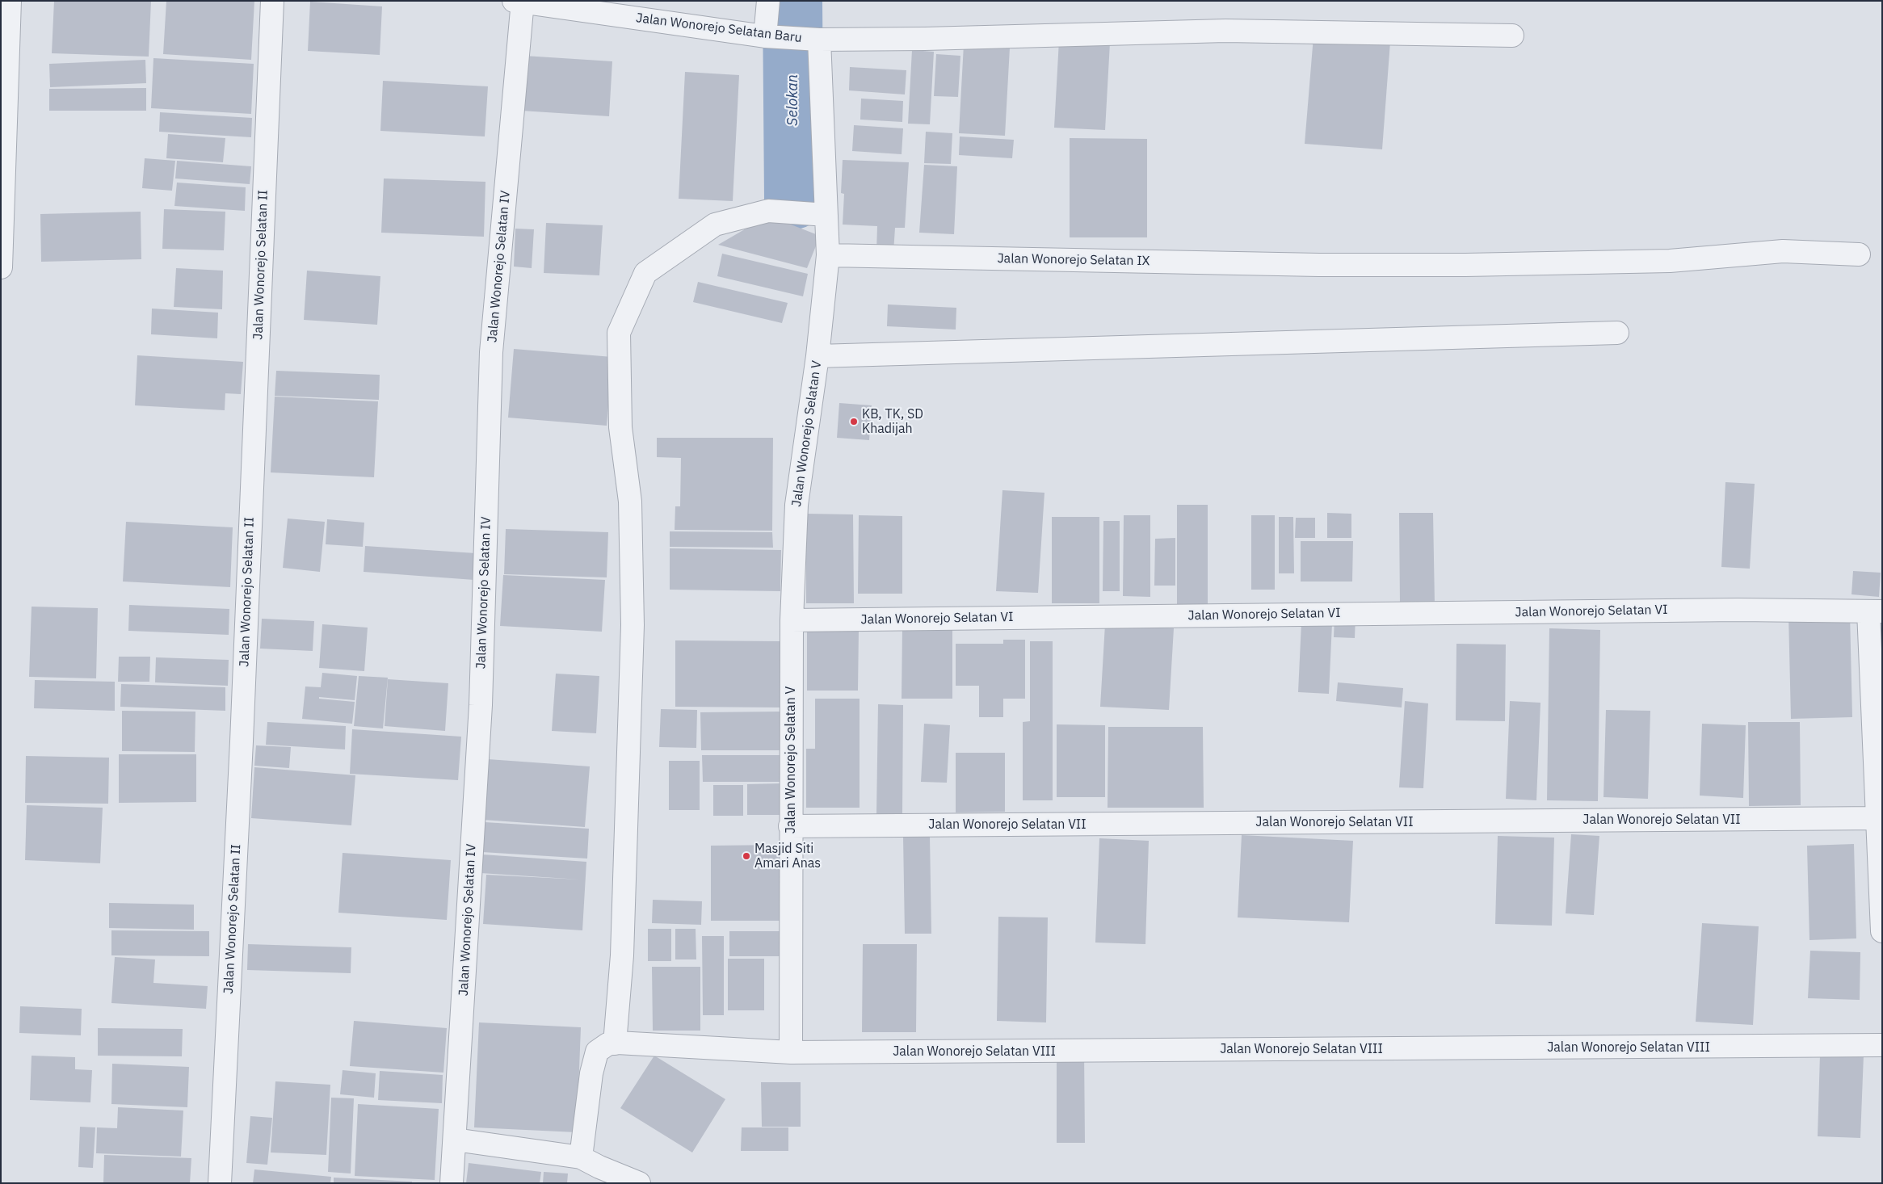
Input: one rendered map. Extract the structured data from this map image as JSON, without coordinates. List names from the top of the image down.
{
  "streets": {
    "street": [
      "Jalan Wonorejo Selatan Baru",
      "Jalan Wonorejo Selatan IX",
      "Jalan Wonorejo Selatan II",
      "Jalan Wonorejo Selatan IV",
      "Jalan Wonorejo Selatan V",
      "Jalan Wonorejo Selatan VI",
      "Jalan Wonorejo Selatan VII",
      "Jalan Wonorejo Selatan VIII"
    ]
  },
  "crossings": [
    ["Jalan Wonorejo Selatan Baru", "Jalan Wonorejo Selatan IV"],
    ["Jalan Wonorejo Selatan Baru", "Jalan Wonorejo Selatan V"],
    ["Jalan Wonorejo Selatan IX", "Jalan Wonorejo Selatan V"],
    ["Jalan Wonorejo Selatan V", "Jalan Wonorejo Selatan VI"],
    ["Jalan Wonorejo Selatan V", "Jalan Wonorejo Selatan VII"],
    ["Jalan Wonorejo Selatan V", "Jalan Wonorejo Selatan VIII"]
  ],
  "water": ["Selokan"],
  "places": ["KB, TK, SD Khadijah", "Masjid Siti Amari Anas"]
}
